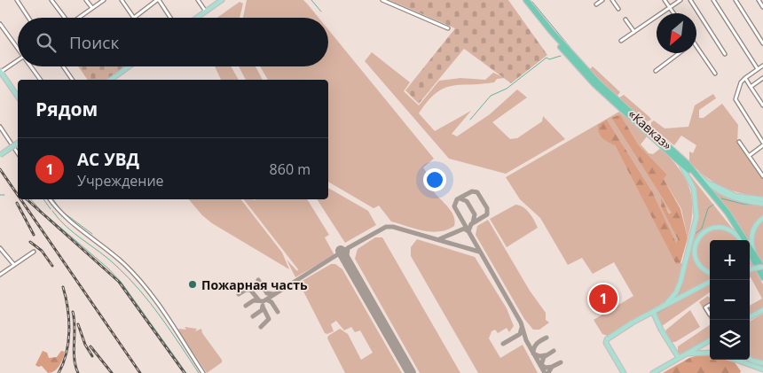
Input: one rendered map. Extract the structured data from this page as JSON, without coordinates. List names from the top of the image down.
{
  "streets": {
    "highway": ["«Кавказ»"]
  },
  "places": ["Пожарная часть"],
  "north": "bottom left",
  "page": {
    "search": "Поиск",
    "heading": "Рядом",
    "list": [
      {
        "mark": "1",
        "name": "АС УВД",
        "note": "Учреждение",
        "value": "860 m"
      }
    ],
    "map_buttons": ["+", "−"],
    "pins": "1"
  }
}
